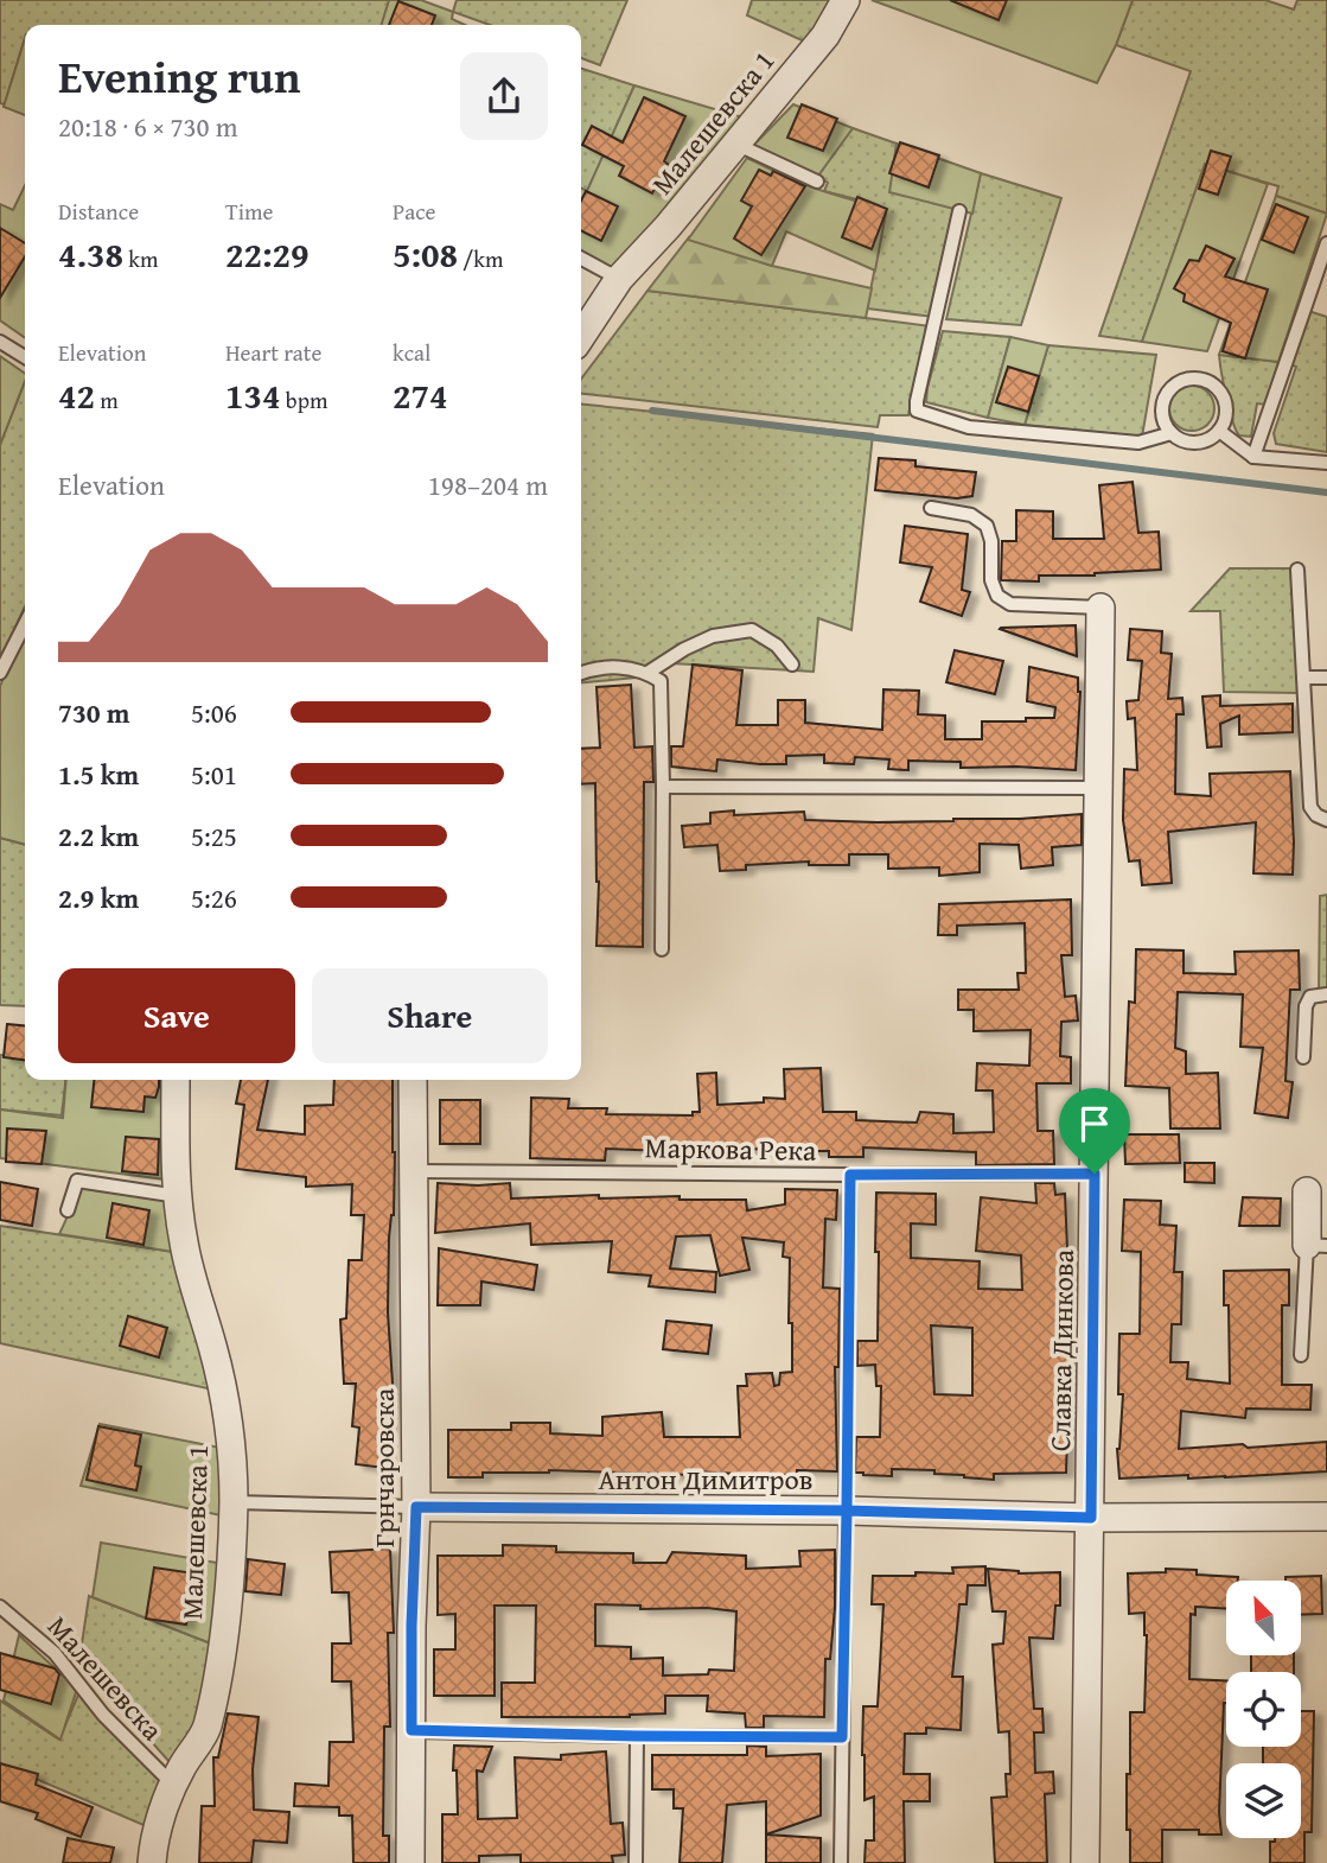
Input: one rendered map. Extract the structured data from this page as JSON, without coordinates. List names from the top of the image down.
{
  "streets": {
    "street": [
      "Малешевска 1",
      "Славка Динкова",
      "Грнчаровска",
      "Антон Димитров"
    ],
    "lane": ["Маркова Река", "Малешевска"]
  },
  "crossings": [
    ["Малешевска 1", "Антон Димитров"],
    ["Малешевска 1", "Малешевска"],
    ["Маркова Река", "Славка Динкова"],
    ["Маркова Река", "Грнчаровска"],
    ["Славка Динкова", "Антон Димитров"],
    ["Грнчаровска", "Антон Димитров"]
  ],
  "north": "top left",
  "page": {
    "heading": ["Evening run", "20:18 · 6 × 730 m"],
    "stats": [
      ["Distance", "4.38 km"],
      ["Time", "22:29"],
      ["Pace", "5:08 /km"],
      ["Elevation", "42 m"],
      ["Heart rate", "134 bpm"],
      ["kcal", "274"]
    ],
    "chart": ["Elevation", "198–204 m"],
    "list": [
      {
        "name": "730 m",
        "note": "5:06"
      },
      {
        "name": "1.5 km",
        "note": "5:01"
      },
      {
        "name": "2.2 km",
        "note": "5:25"
      },
      {
        "name": "2.9 km",
        "note": "5:26"
      }
    ],
    "buttons": ["Save", "Share"]
  }
}
